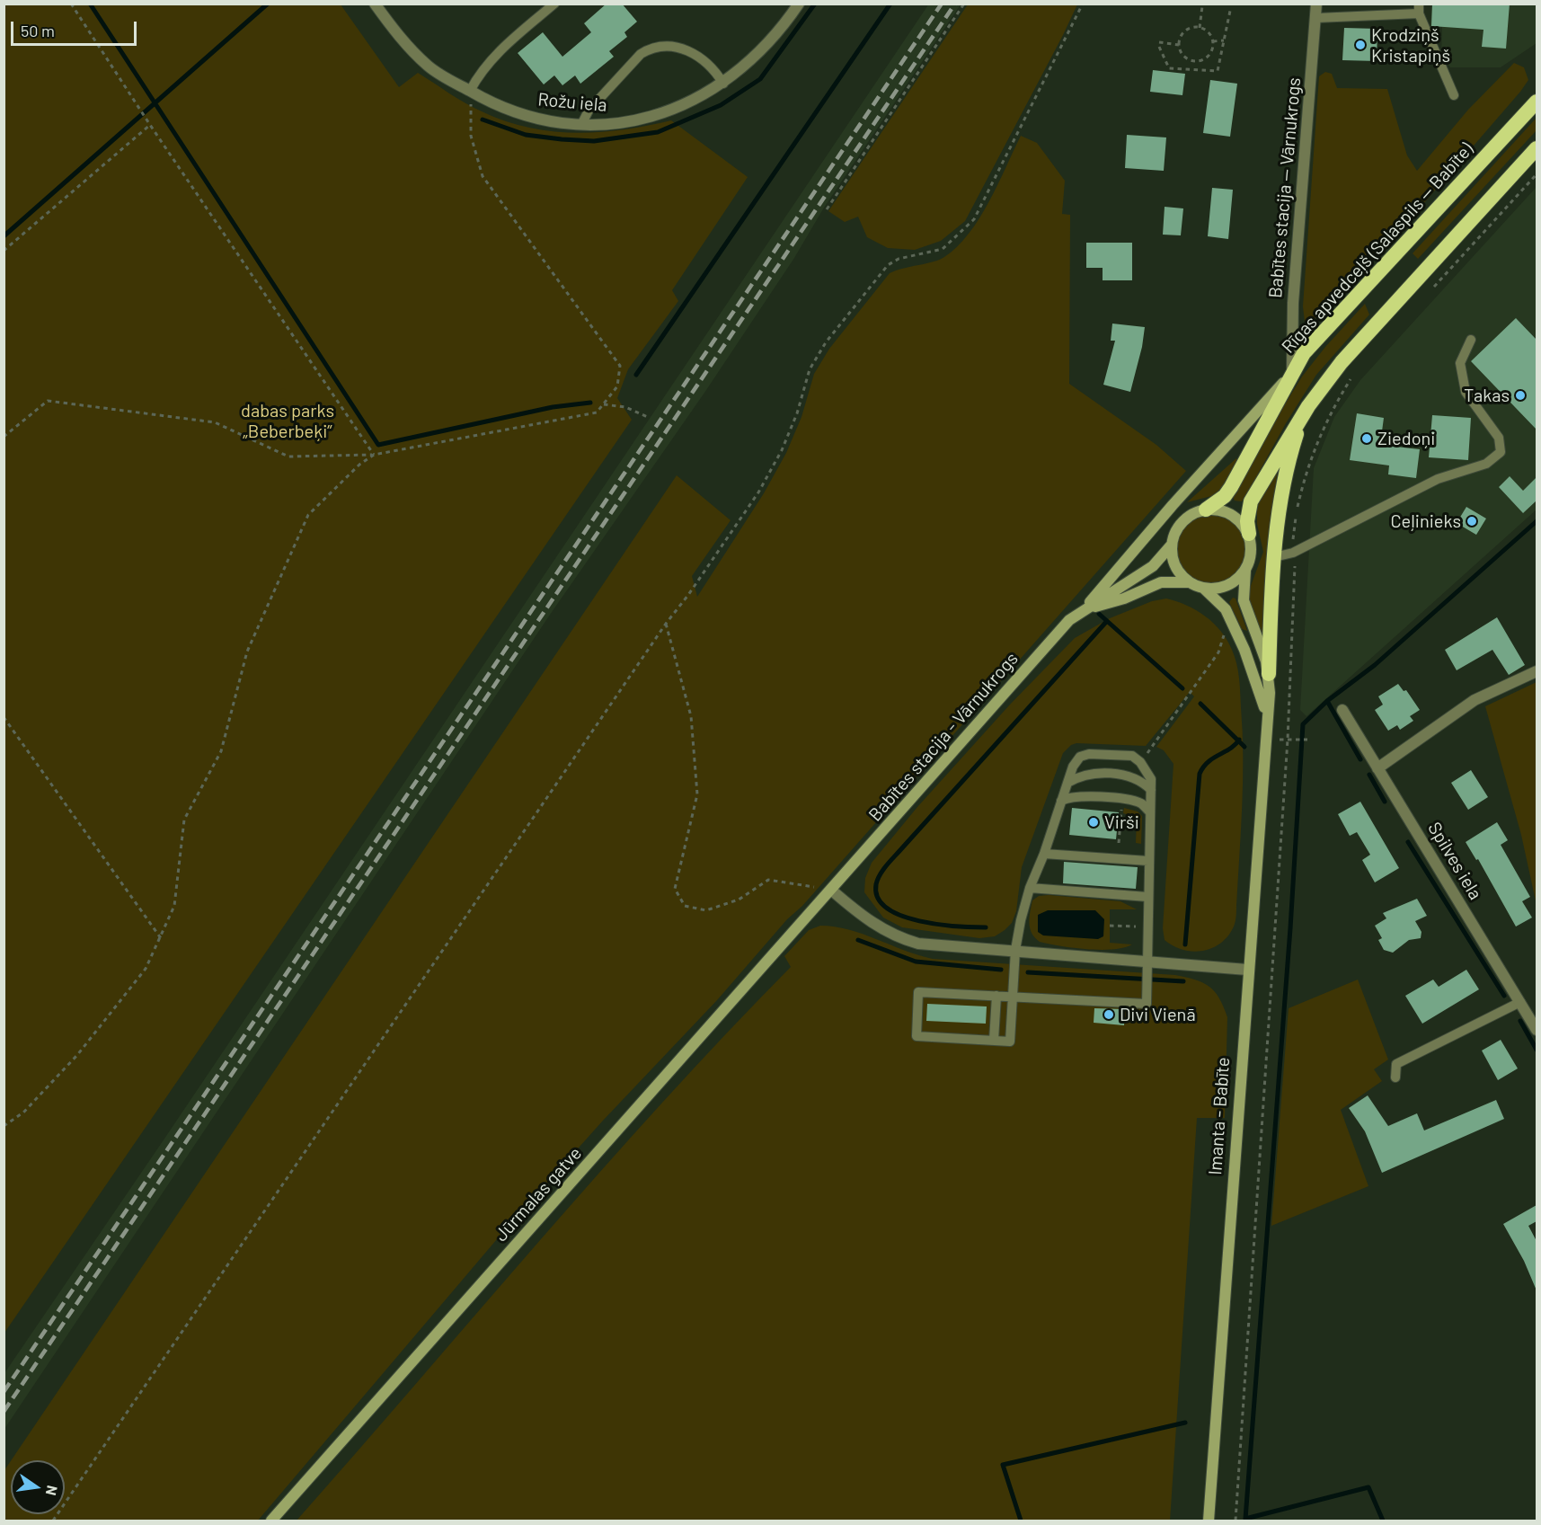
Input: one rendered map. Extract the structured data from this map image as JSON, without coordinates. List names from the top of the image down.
{
  "streets": {
    "highway": ["Rīgas apvedceļš (Salaspils — Babīte)"],
    "main road": ["Babītes stacija - Vārnukrogs", "Imanta - Babīte", "Jūrmalas gatve"],
    "street": ["Rožu iela", "Babītes stacija — Vārnukrogs", "Spilves iela"]
  },
  "crossings": [
    ["Babītes stacija — Vārnukrogs", "Rīgas apvedceļš (Salaspils — Babīte)"],
    ["Rīgas apvedceļš (Salaspils — Babīte)", "Babītes stacija - Vārnukrogs"],
    ["Rīgas apvedceļš (Salaspils — Babīte)", "Imanta - Babīte"],
    ["Babītes stacija - Vārnukrogs", "Imanta - Babīte"],
    ["Babītes stacija - Vārnukrogs", "Jūrmalas gatve"]
  ],
  "parks": ["dabas parks „Beberbeķi”"],
  "places": [
    "Krodziņš Kristapiņš",
    "Takas",
    "Ziedoņi",
    "Ceļinieks",
    "Virši",
    "Divi Vienā"
  ],
  "scale_bar": "50 m",
  "north": "right"
}
